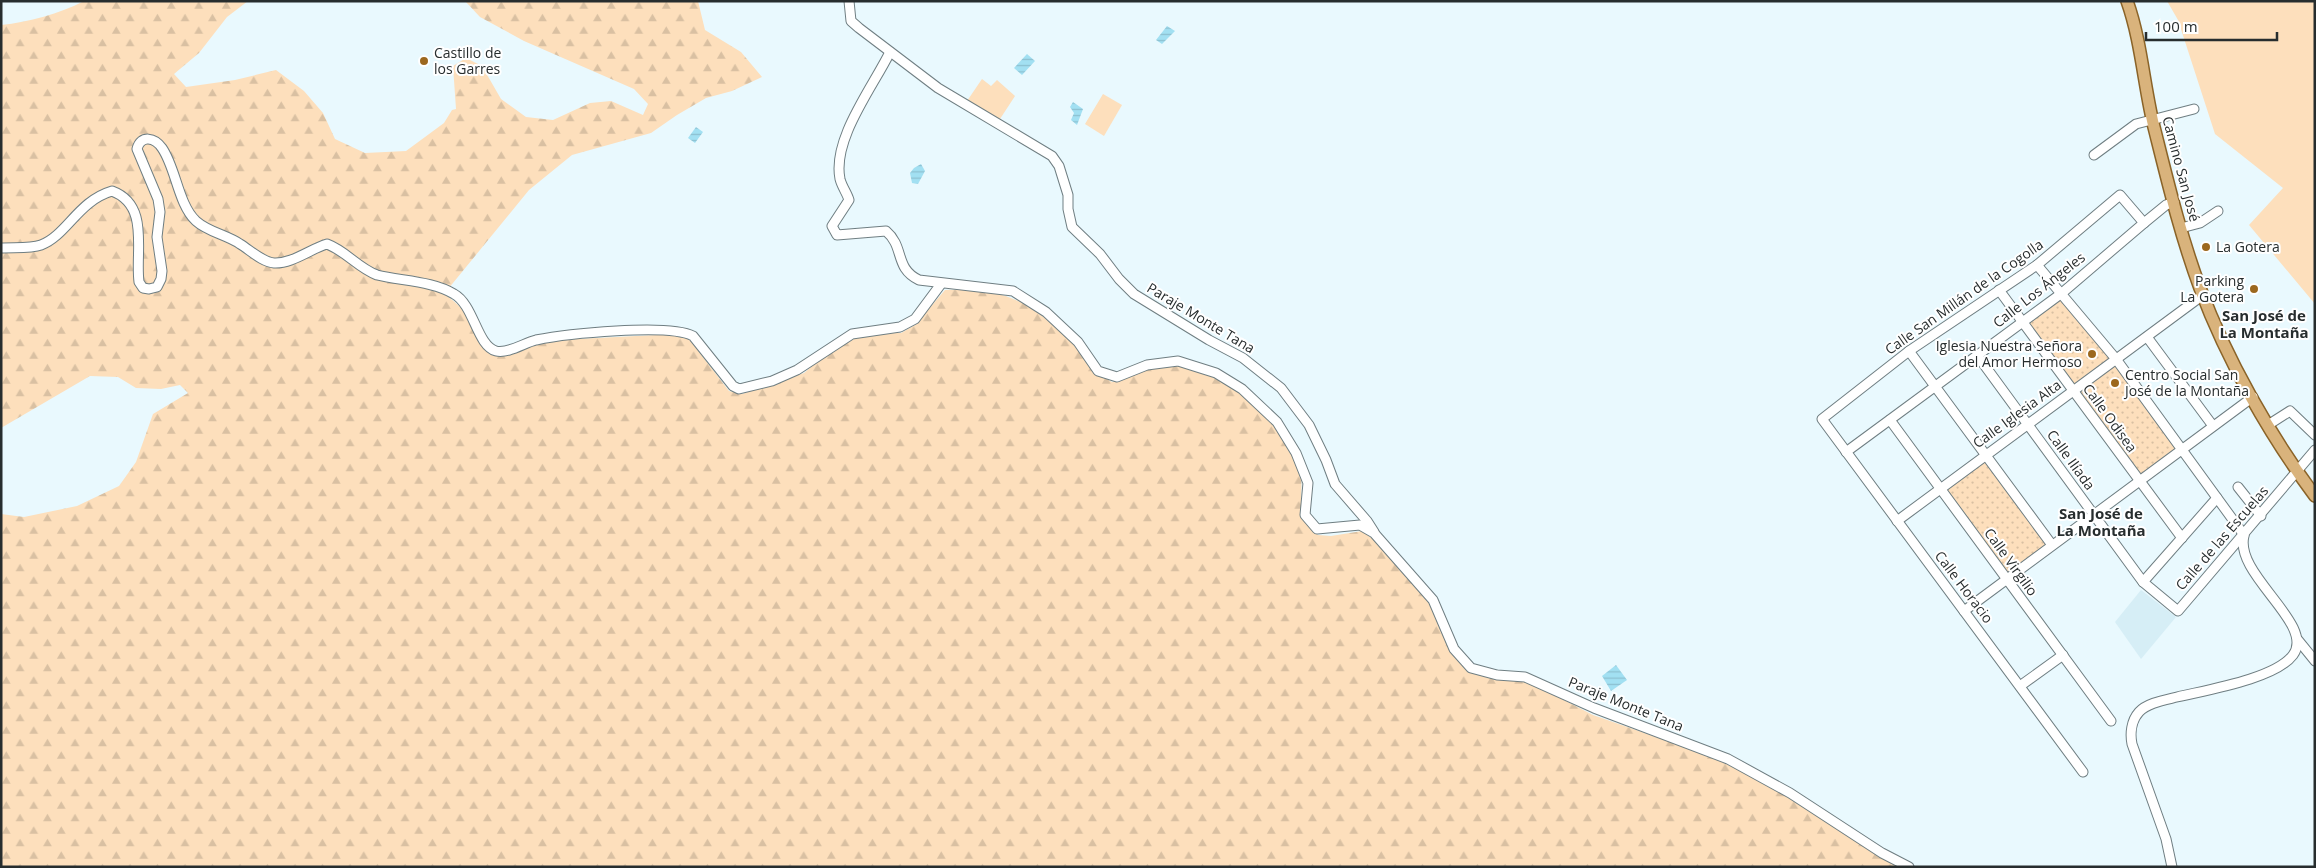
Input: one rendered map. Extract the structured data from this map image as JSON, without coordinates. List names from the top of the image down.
{
  "streets": {
    "main road": ["Camino San José"],
    "street": [
      "Calle Los Ángeles",
      "Calle San Millán de la Cogolla",
      "Paraje Monte Tana",
      "Calle Iglesia Alta",
      "Calle Odisea",
      "Calle Ilíada",
      "Calle de las Escuelas",
      "Calle Virgilio",
      "Calle Horacio"
    ]
  },
  "crossings": [
    ["Camino San José", "Calle Los Ángeles"],
    ["Camino San José", "Calle Iglesia Alta"],
    ["Camino San José", "Calle de las Escuelas"],
    ["Calle Los Ángeles", "Calle San Millán de la Cogolla"],
    ["Calle Los Ángeles", "Calle Odisea"],
    ["Calle Los Ángeles", "Calle Ilíada"],
    ["Calle Los Ángeles", "Calle Virgilio"],
    ["Calle Los Ángeles", "Calle Horacio"],
    ["Calle San Millán de la Cogolla", "Calle Odisea"],
    ["Calle San Millán de la Cogolla", "Calle Horacio"],
    ["Calle Iglesia Alta", "Calle Odisea"],
    ["Calle Iglesia Alta", "Calle Ilíada"],
    ["Calle Iglesia Alta", "Calle Virgilio"],
    ["Calle Iglesia Alta", "Calle Horacio"],
    ["Calle Ilíada", "Calle de las Escuelas"]
  ],
  "districts": ["San José de La Montaña", "San José de La Montaña"],
  "places": [
    "Castillo de los Garres",
    "La Gotera",
    "Parking La Gotera",
    "Iglesia Nuestra Señora del Amor Hermoso",
    "Centro Social San José de la Montaña"
  ],
  "scale_bar": "100 m"
}
